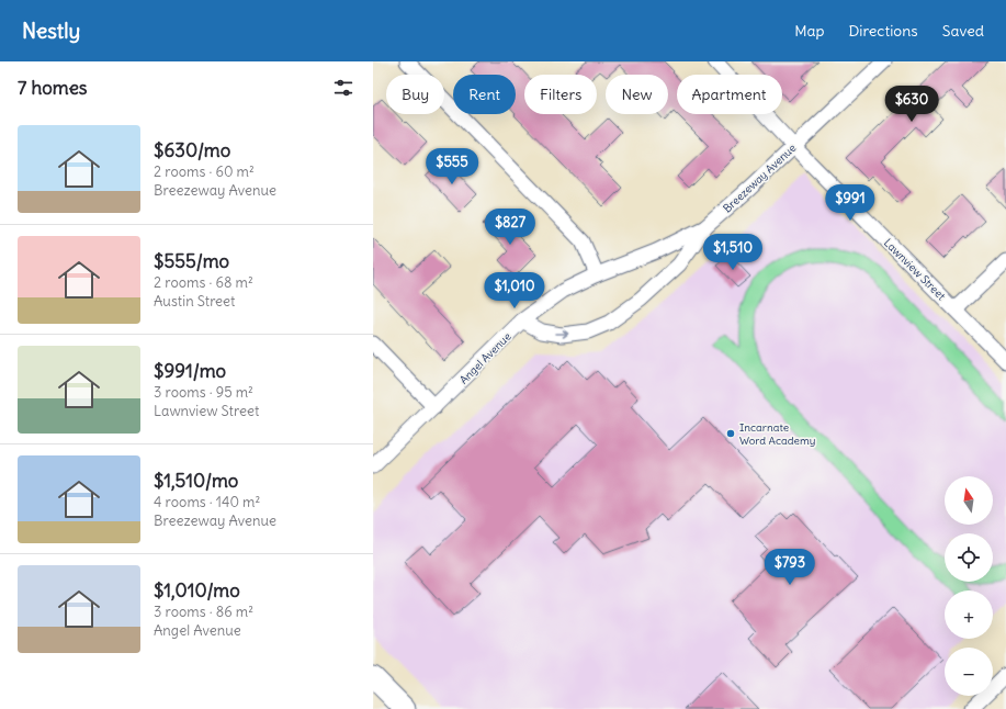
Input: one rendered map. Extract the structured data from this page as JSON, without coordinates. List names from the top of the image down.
{
  "streets": {
    "street": ["Breezeway Avenue", "Lawnview Street", "Angel Avenue"]
  },
  "crossings": [
    ["Breezeway Avenue", "Lawnview Street"],
    ["Breezeway Avenue", "Angel Avenue"]
  ],
  "one_way": ["Breezeway Avenue"],
  "places": ["Incarnate Word Academy"],
  "north": "top",
  "page": {
    "header": "Nestly",
    "nav": ["Map", "Directions", "Saved"],
    "heading": "7 homes",
    "chip": [
      "Buy",
      "Rent",
      "Filters",
      "New",
      "Apartment"
    ],
    "price": [
      "$630",
      "$555",
      "$991",
      "$827",
      "$1,510",
      "$1,010",
      "$793"
    ],
    "list": [
      {
        "name": "$630/mo",
        "note": "2 rooms · 60 m² · Breezeway Avenue"
      },
      {
        "name": "$555/mo",
        "note": "2 rooms · 68 m² · Austin Street"
      },
      {
        "name": "$991/mo",
        "note": "3 rooms · 95 m² · Lawnview Street"
      },
      {
        "name": "$1,510/mo",
        "note": "4 rooms · 140 m² · Breezeway Avenue"
      },
      {
        "name": "$1,010/mo",
        "note": "3 rooms · 86 m² · Angel Avenue"
      }
    ],
    "map_buttons": ["+", "−"]
  }
}
